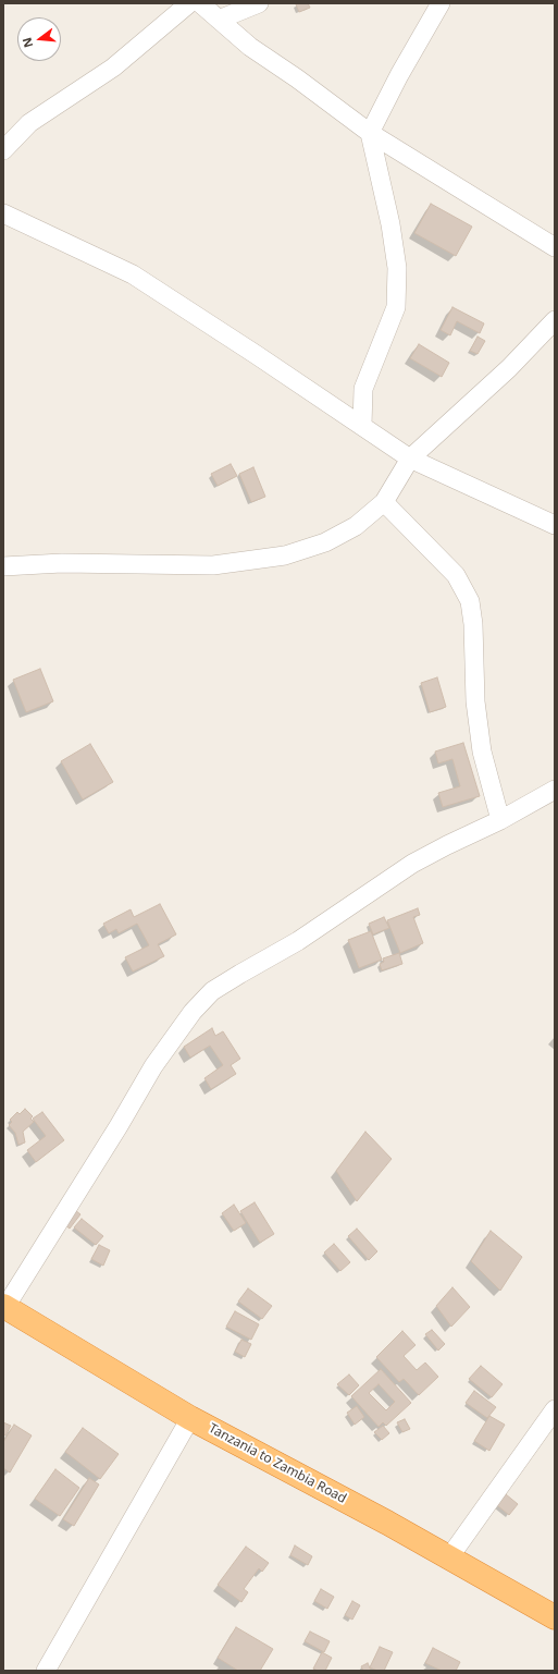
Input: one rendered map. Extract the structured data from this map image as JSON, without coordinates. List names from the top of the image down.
{
  "streets": {
    "highway": ["Tanzania to Zambia Road"]
  },
  "north": "left"
}
